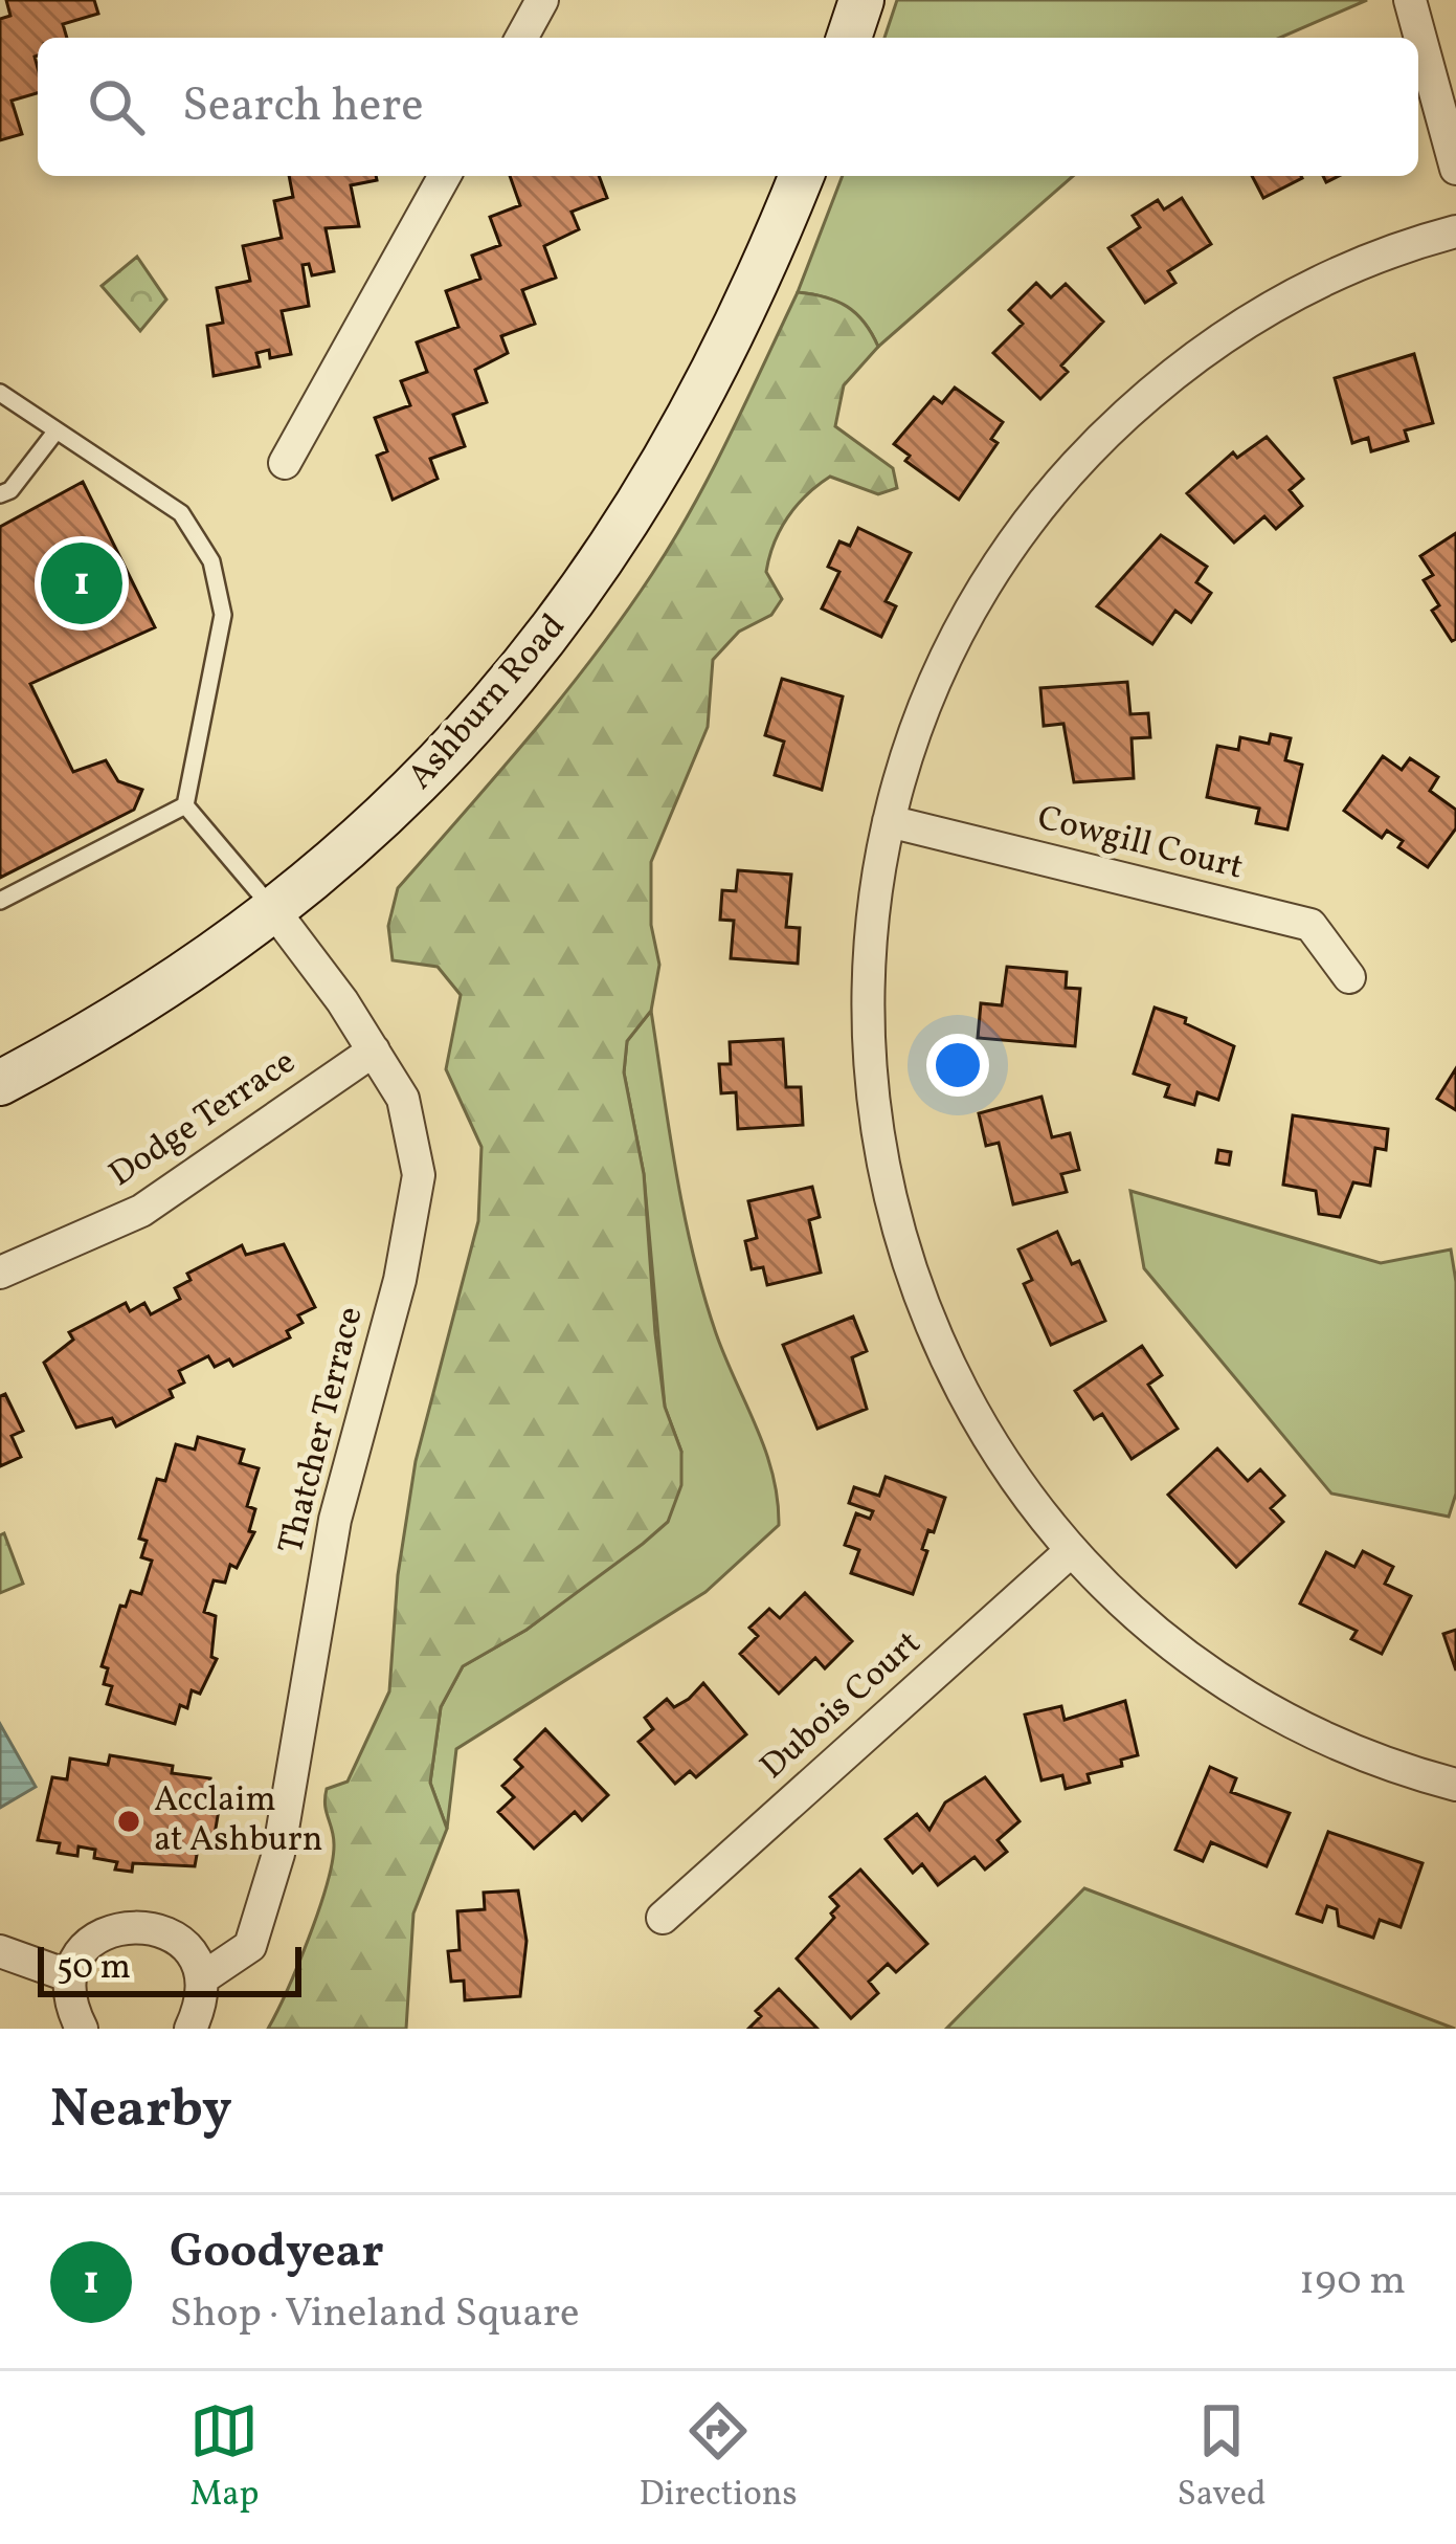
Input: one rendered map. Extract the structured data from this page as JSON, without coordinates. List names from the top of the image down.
{
  "streets": {
    "main road": ["Ashburn Road"],
    "street": [
      "Cowgill Court",
      "Dodge Terrace",
      "Thatcher Terrace",
      "Dubois Court"
    ]
  },
  "crossings": [
    ["Ashburn Road", "Thatcher Terrace"],
    ["Dodge Terrace", "Thatcher Terrace"]
  ],
  "places": ["Acclaim at Ashburn"],
  "scale_bar": "50 m",
  "page": {
    "search": "Search here",
    "pins": "1",
    "scale": "50 m",
    "heading": "Nearby",
    "list": [
      {
        "mark": "1",
        "name": "Goodyear",
        "note": "Shop · Vineland Square",
        "value": "190 m"
      }
    ],
    "nav": ["Map", "Directions", "Saved"]
  }
}
